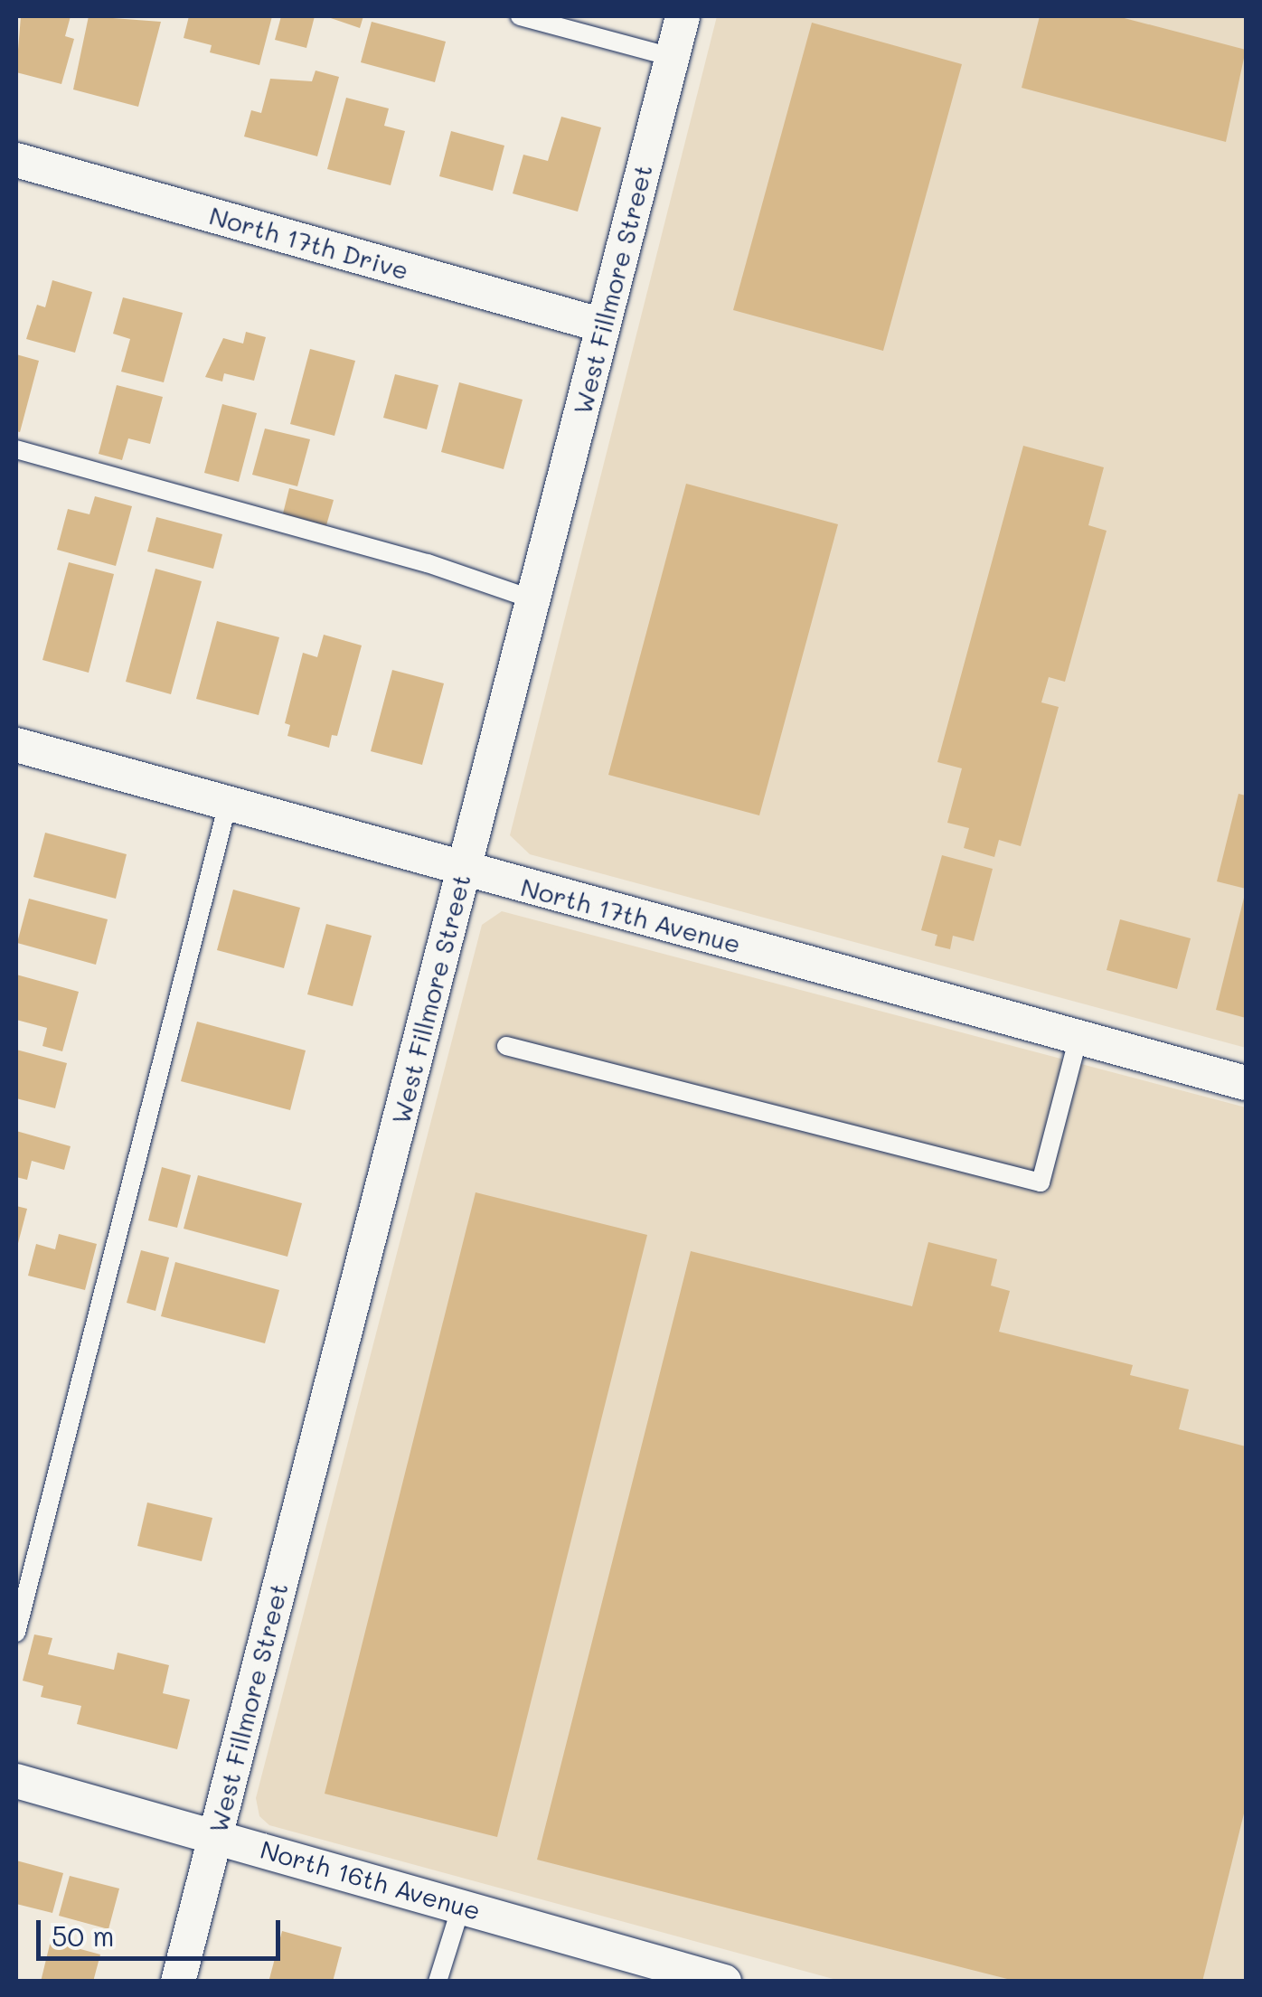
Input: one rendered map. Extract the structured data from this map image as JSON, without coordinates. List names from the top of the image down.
{
  "streets": {
    "street": [
      "North 17th Drive",
      "West Fillmore Street",
      "North 17th Avenue",
      "North 16th Avenue"
    ]
  },
  "crossings": [
    ["North 17th Drive", "West Fillmore Street"],
    ["West Fillmore Street", "North 17th Avenue"],
    ["West Fillmore Street", "North 16th Avenue"]
  ],
  "scale_bar": "50 m"
}
